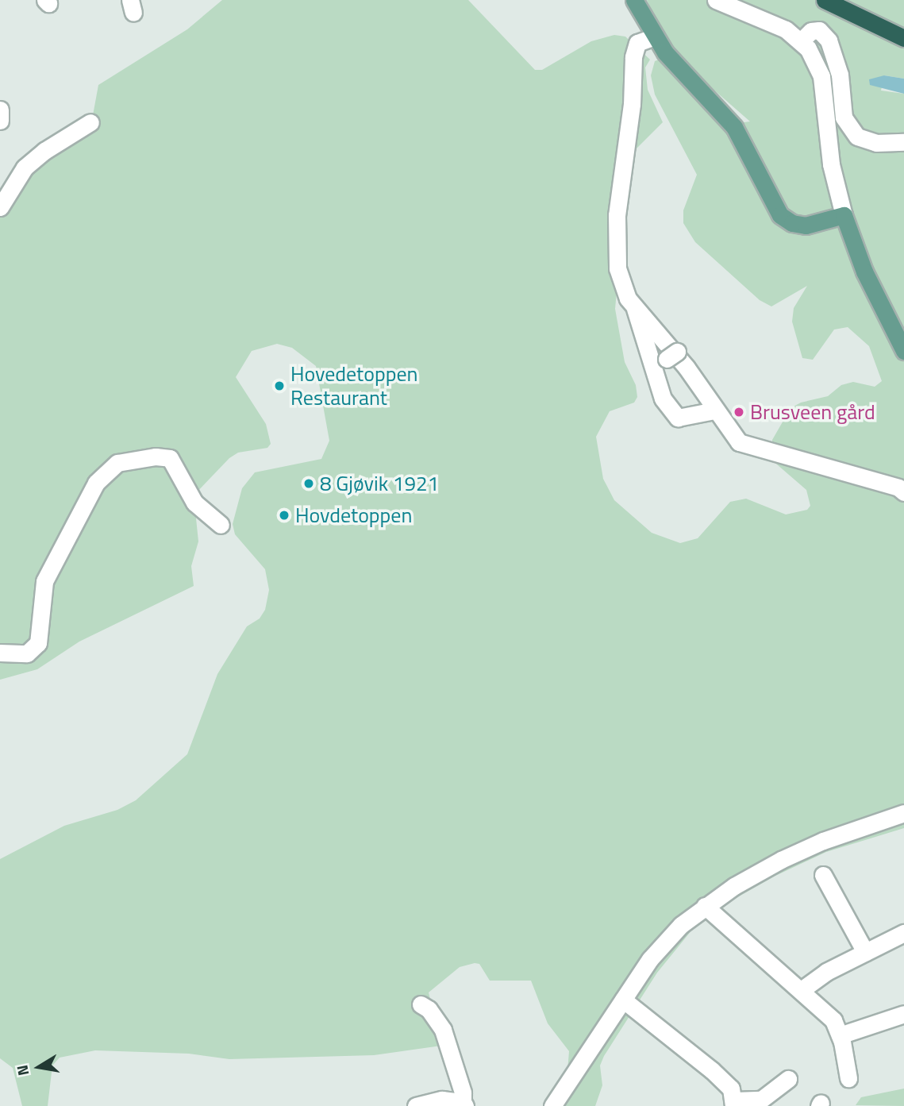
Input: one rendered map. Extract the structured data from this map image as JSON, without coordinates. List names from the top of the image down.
{
  "places": [
    "Hovedetoppen Restaurant",
    "Brusveen gård",
    "8 Gjøvik 1921",
    "Hovdetoppen"
  ],
  "north": "left"
}
